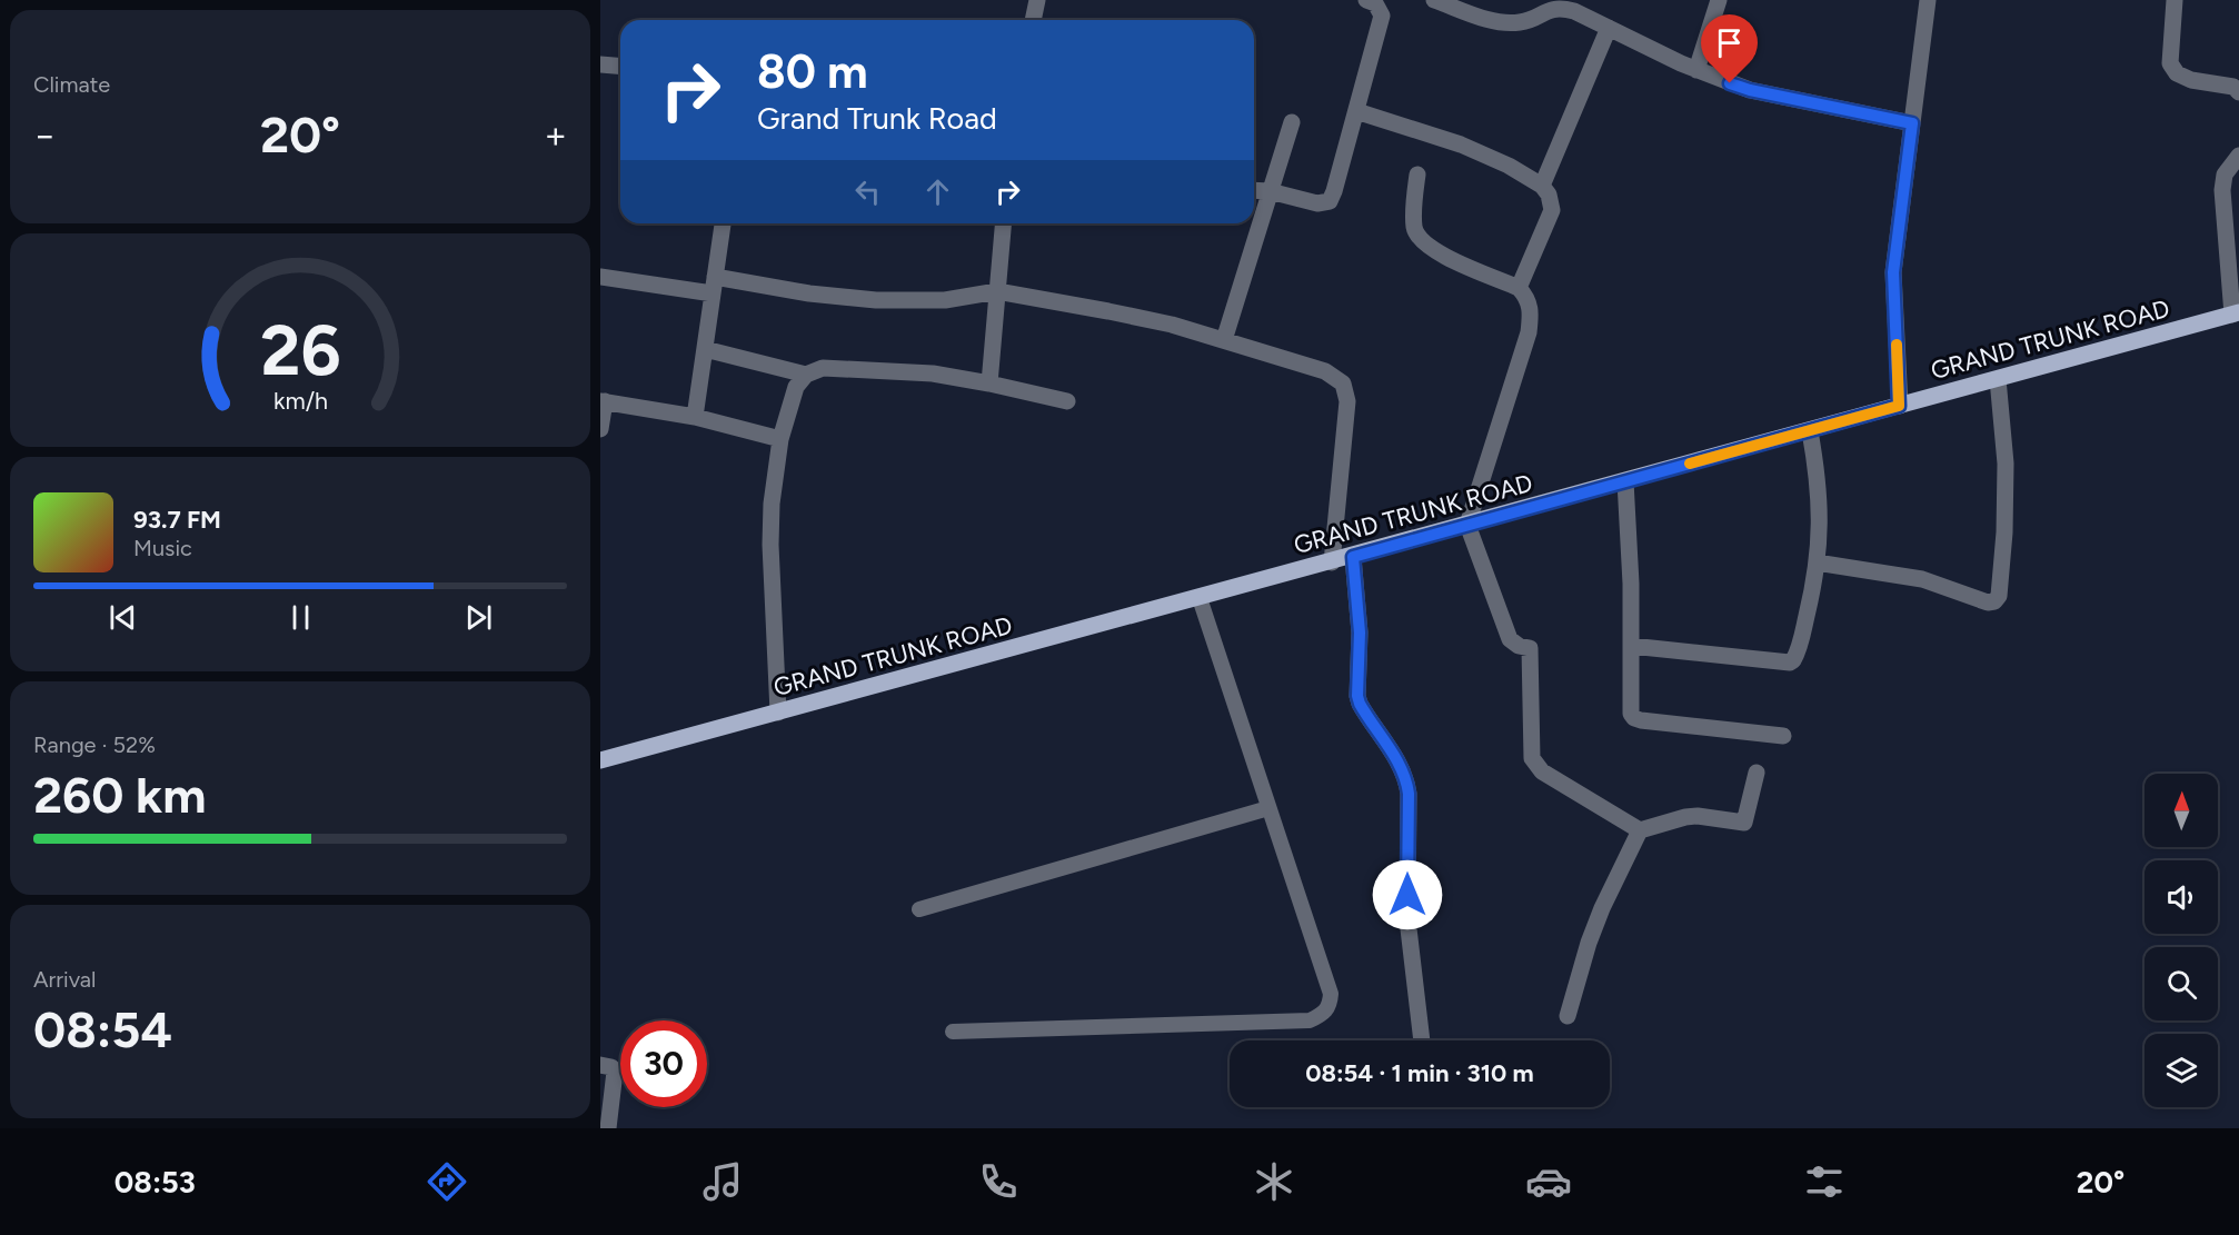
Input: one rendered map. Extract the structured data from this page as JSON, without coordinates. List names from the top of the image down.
{
  "streets": {
    "main road": ["GRAND TRUNK ROAD"]
  },
  "north": "top",
  "page": {
    "tile": [
      "Climate",
      ["Range · 52%", "260 km"],
      ["Arrival", "08:54"]
    ],
    "turn": ["80 m", "Grand Trunk Road"],
    "heat": ["−", "20°", "+"],
    "song": ["93.7 FM", "Music"],
    "limit": "30",
    "trip": "08:54 · 1 min · 310 m",
    "tabs": ["08:53", "20°"],
    "gauge": ["26", "km/h"]
  }
}
